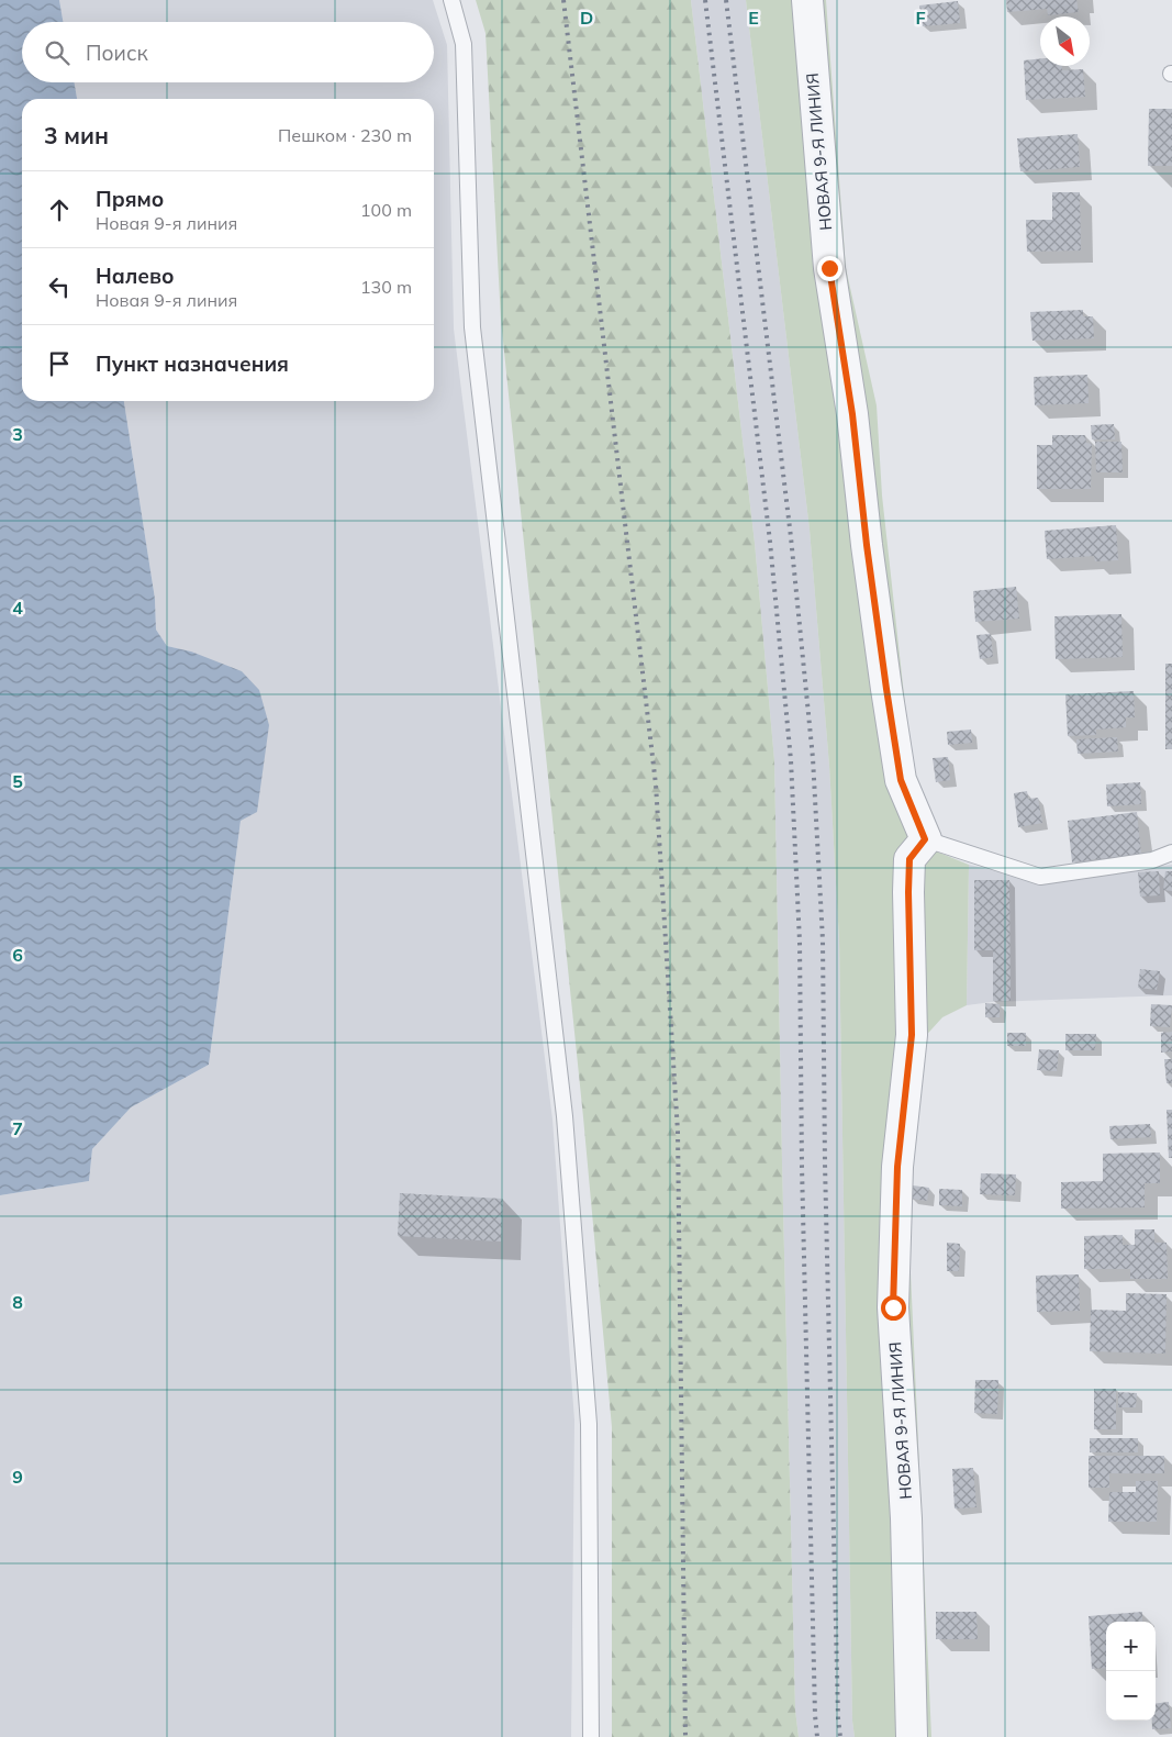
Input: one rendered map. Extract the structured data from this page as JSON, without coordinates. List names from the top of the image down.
{
  "streets": {
    "street": ["НОВАЯ 9-Я ЛИНИЯ"]
  },
  "north": "bottom right",
  "page": {
    "search": "Поиск",
    "heading": ["3 мин", "Пешком · 230 m"],
    "list": [
      ["Прямо", "Новая 9-я линия", "100 m"],
      ["Налево", "Новая 9-я линия", "130 m"],
      "Пункт назначения"
    ],
    "map_buttons": ["+", "−"]
  },
  "grid": {
    "columns": ["D", "E", "F"],
    "rows": [
      "3",
      "4",
      "5",
      "6",
      "7",
      "8",
      "9"
    ]
  }
}
